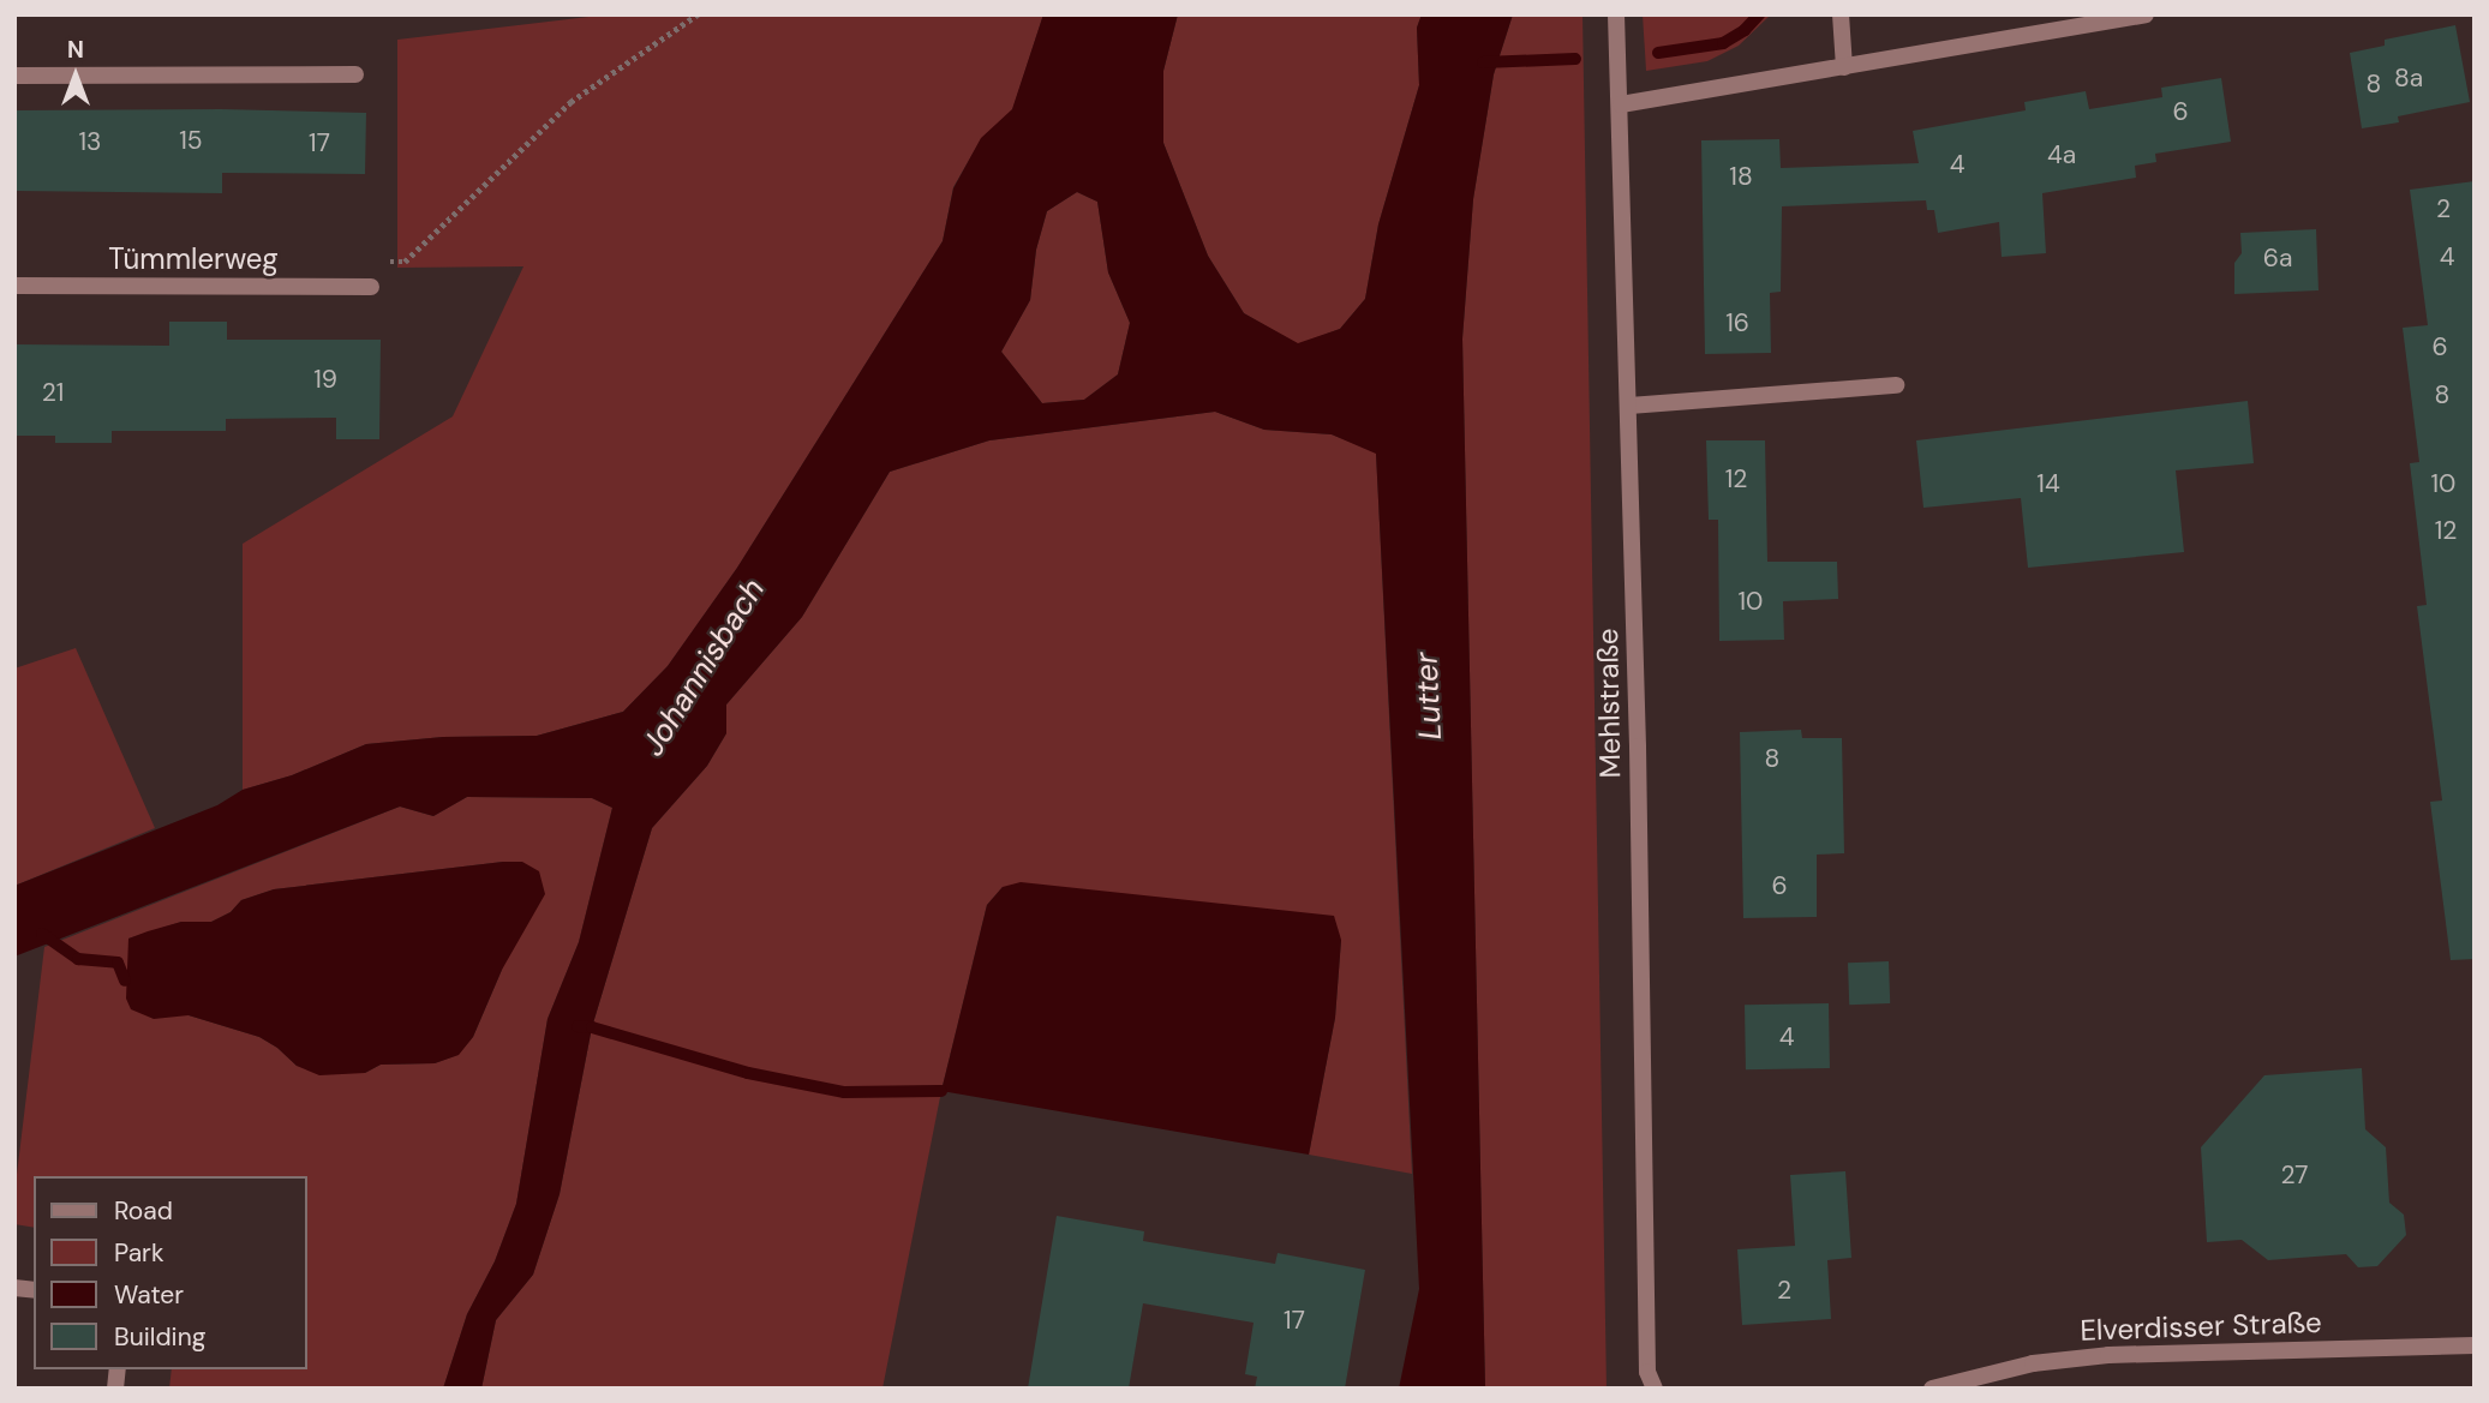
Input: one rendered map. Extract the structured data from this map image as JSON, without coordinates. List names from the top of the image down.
{
  "streets": {
    "street": ["Tümmlerweg", "Mehlstraße", "Elverdisser Straße"]
  },
  "water": ["Johannisbach", "Lutter"],
  "house_numbers": [
    "8a",
    "8",
    "6",
    "15",
    "13",
    "17",
    "4a",
    "4",
    "18",
    "2",
    "4",
    "6a",
    "16",
    "6",
    "19",
    "21",
    "8",
    "12",
    "14",
    "10",
    "12",
    "10",
    "8",
    "6",
    "4",
    "27",
    "2",
    "17"
  ],
  "legend": [
    "Road",
    "Park",
    "Water",
    "Building"
  ],
  "north": "top"
}
